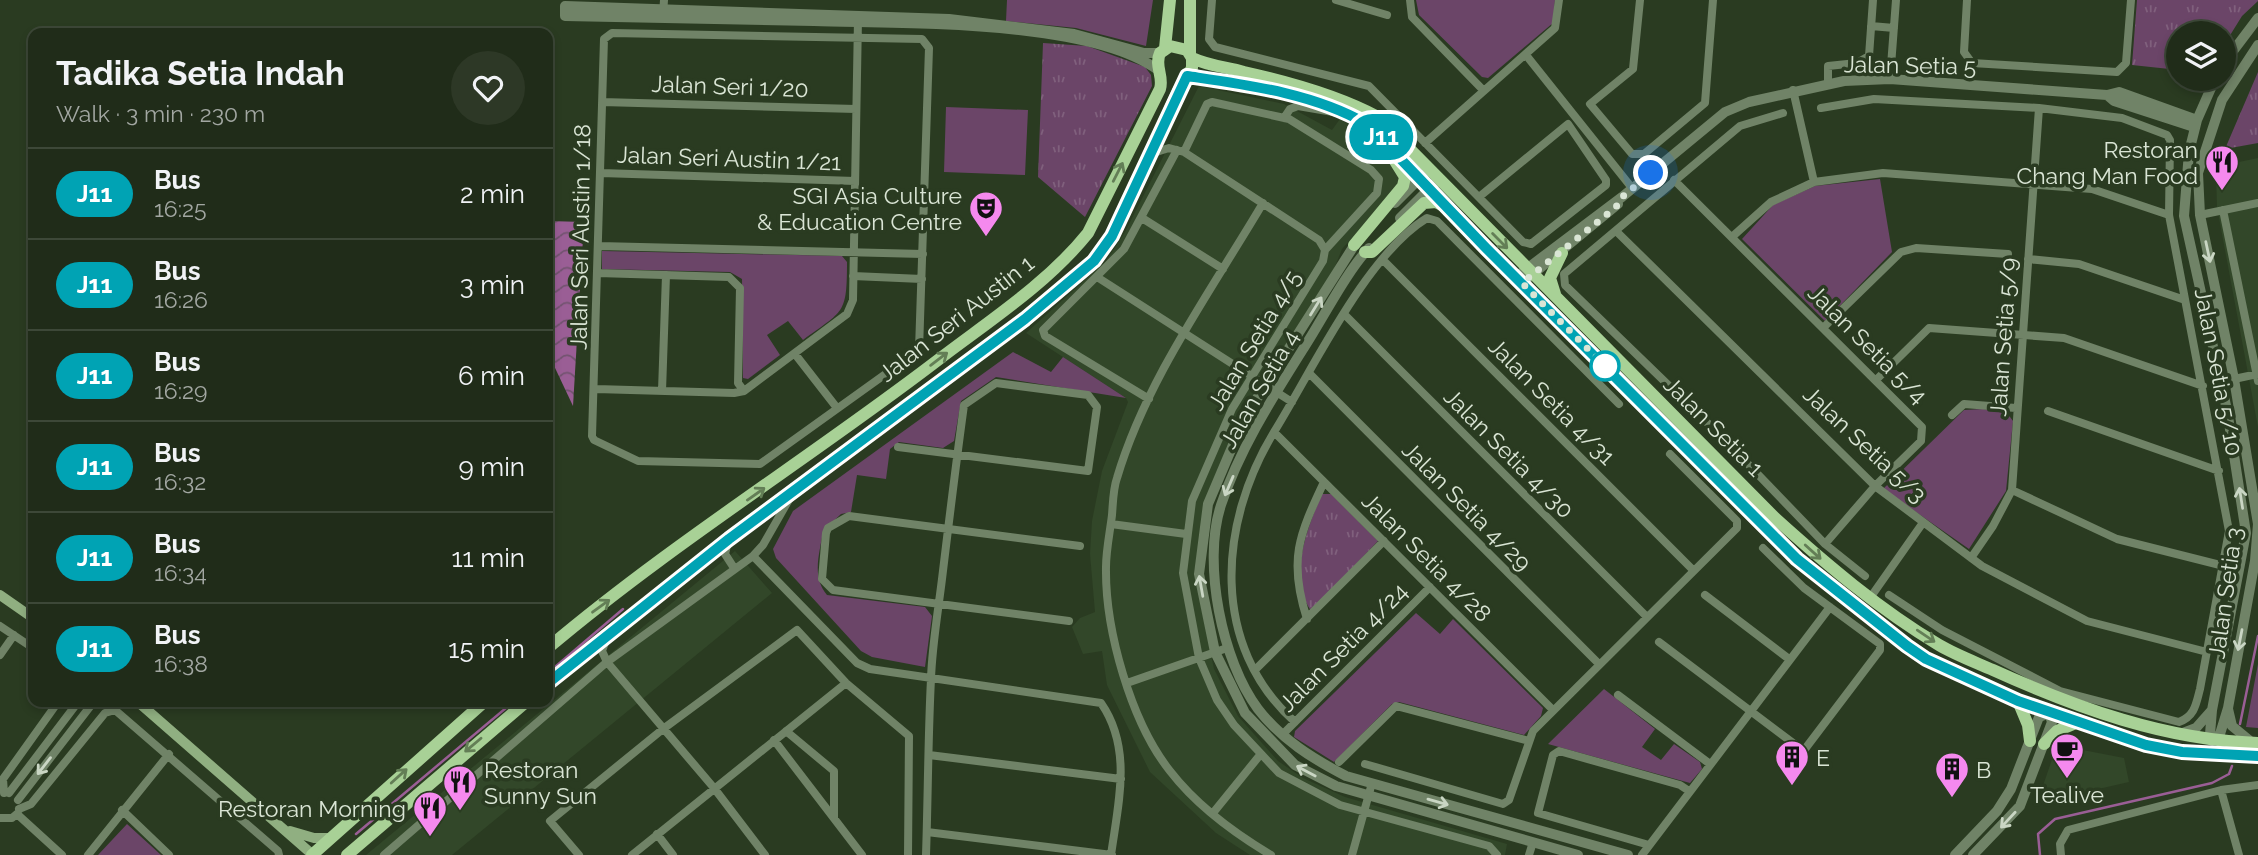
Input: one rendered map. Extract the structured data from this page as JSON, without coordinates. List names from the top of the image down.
{
  "streets": {
    "main road": ["Jalan Seri Austin 1", "Jalan Setia 1"],
    "street": [
      "Jalan Setia 5",
      "Jalan Seri 1/20",
      "Jalan Seri Austin 1/21",
      "Jalan Seri Austin 1/18",
      "Jalan Setia 5/9",
      "Jalan Setia 4/5",
      "Jalan Setia 5/4",
      "Jalan Setia 5/10",
      "Jalan Setia 4",
      "Jalan Setia 4/31",
      "Jalan Setia 5/3",
      "Jalan Setia 4/30",
      "Jalan Setia 4/29",
      "Jalan Setia 4/28",
      "Jalan Setia 3",
      "Jalan Setia 4/24"
    ]
  },
  "crossings": [
    ["Jalan Setia 5", "Jalan Setia 1"],
    ["Jalan Setia 5", "Jalan Setia 3"],
    ["Jalan Seri 1/20", "Jalan Seri Austin 1/18"],
    ["Jalan Seri Austin 1/21", "Jalan Seri Austin 1/18"],
    ["Jalan Seri Austin 1", "Jalan Setia 1"],
    ["Jalan Setia 5/9", "Jalan Setia 5/10"],
    ["Jalan Setia 5/9", "Jalan Setia 5/3"],
    ["Jalan Setia 5/4", "Jalan Setia 5/3"],
    ["Jalan Setia 5/10", "Jalan Setia 5/3"],
    ["Jalan Setia 4", "Jalan Setia 1"],
    ["Jalan Setia 4", "Jalan Setia 4/24"],
    ["Jalan Setia 1", "Jalan Setia 3"],
    ["Jalan Setia 4/28", "Jalan Setia 4/24"]
  ],
  "places": {
    "restaurant": ["Restoran Chang Man Food", "Restoran Sunny Sun", "Restoran Morning"],
    "theatre": ["SGI Asia Culture & Education Centre"],
    "cafe": ["Tealive"],
    "building": ["E", "B"]
  },
  "lines": ["bus line J11"],
  "page": {
    "on_map": "J11",
    "heading": ["Tadika Setia Indah", "Walk · 3 min · 230 m"],
    "list": [
      {
        "mark": "J11",
        "name": "Bus",
        "note": "16:25",
        "value": "2 min"
      },
      {
        "mark": "J11",
        "name": "Bus",
        "note": "16:26",
        "value": "3 min"
      },
      {
        "mark": "J11",
        "name": "Bus",
        "note": "16:29",
        "value": "6 min"
      },
      {
        "mark": "J11",
        "name": "Bus",
        "note": "16:32",
        "value": "9 min"
      },
      {
        "mark": "J11",
        "name": "Bus",
        "note": "16:34",
        "value": "11 min"
      },
      {
        "mark": "J11",
        "name": "Bus",
        "note": "16:38",
        "value": "15 min"
      }
    ]
  }
}
